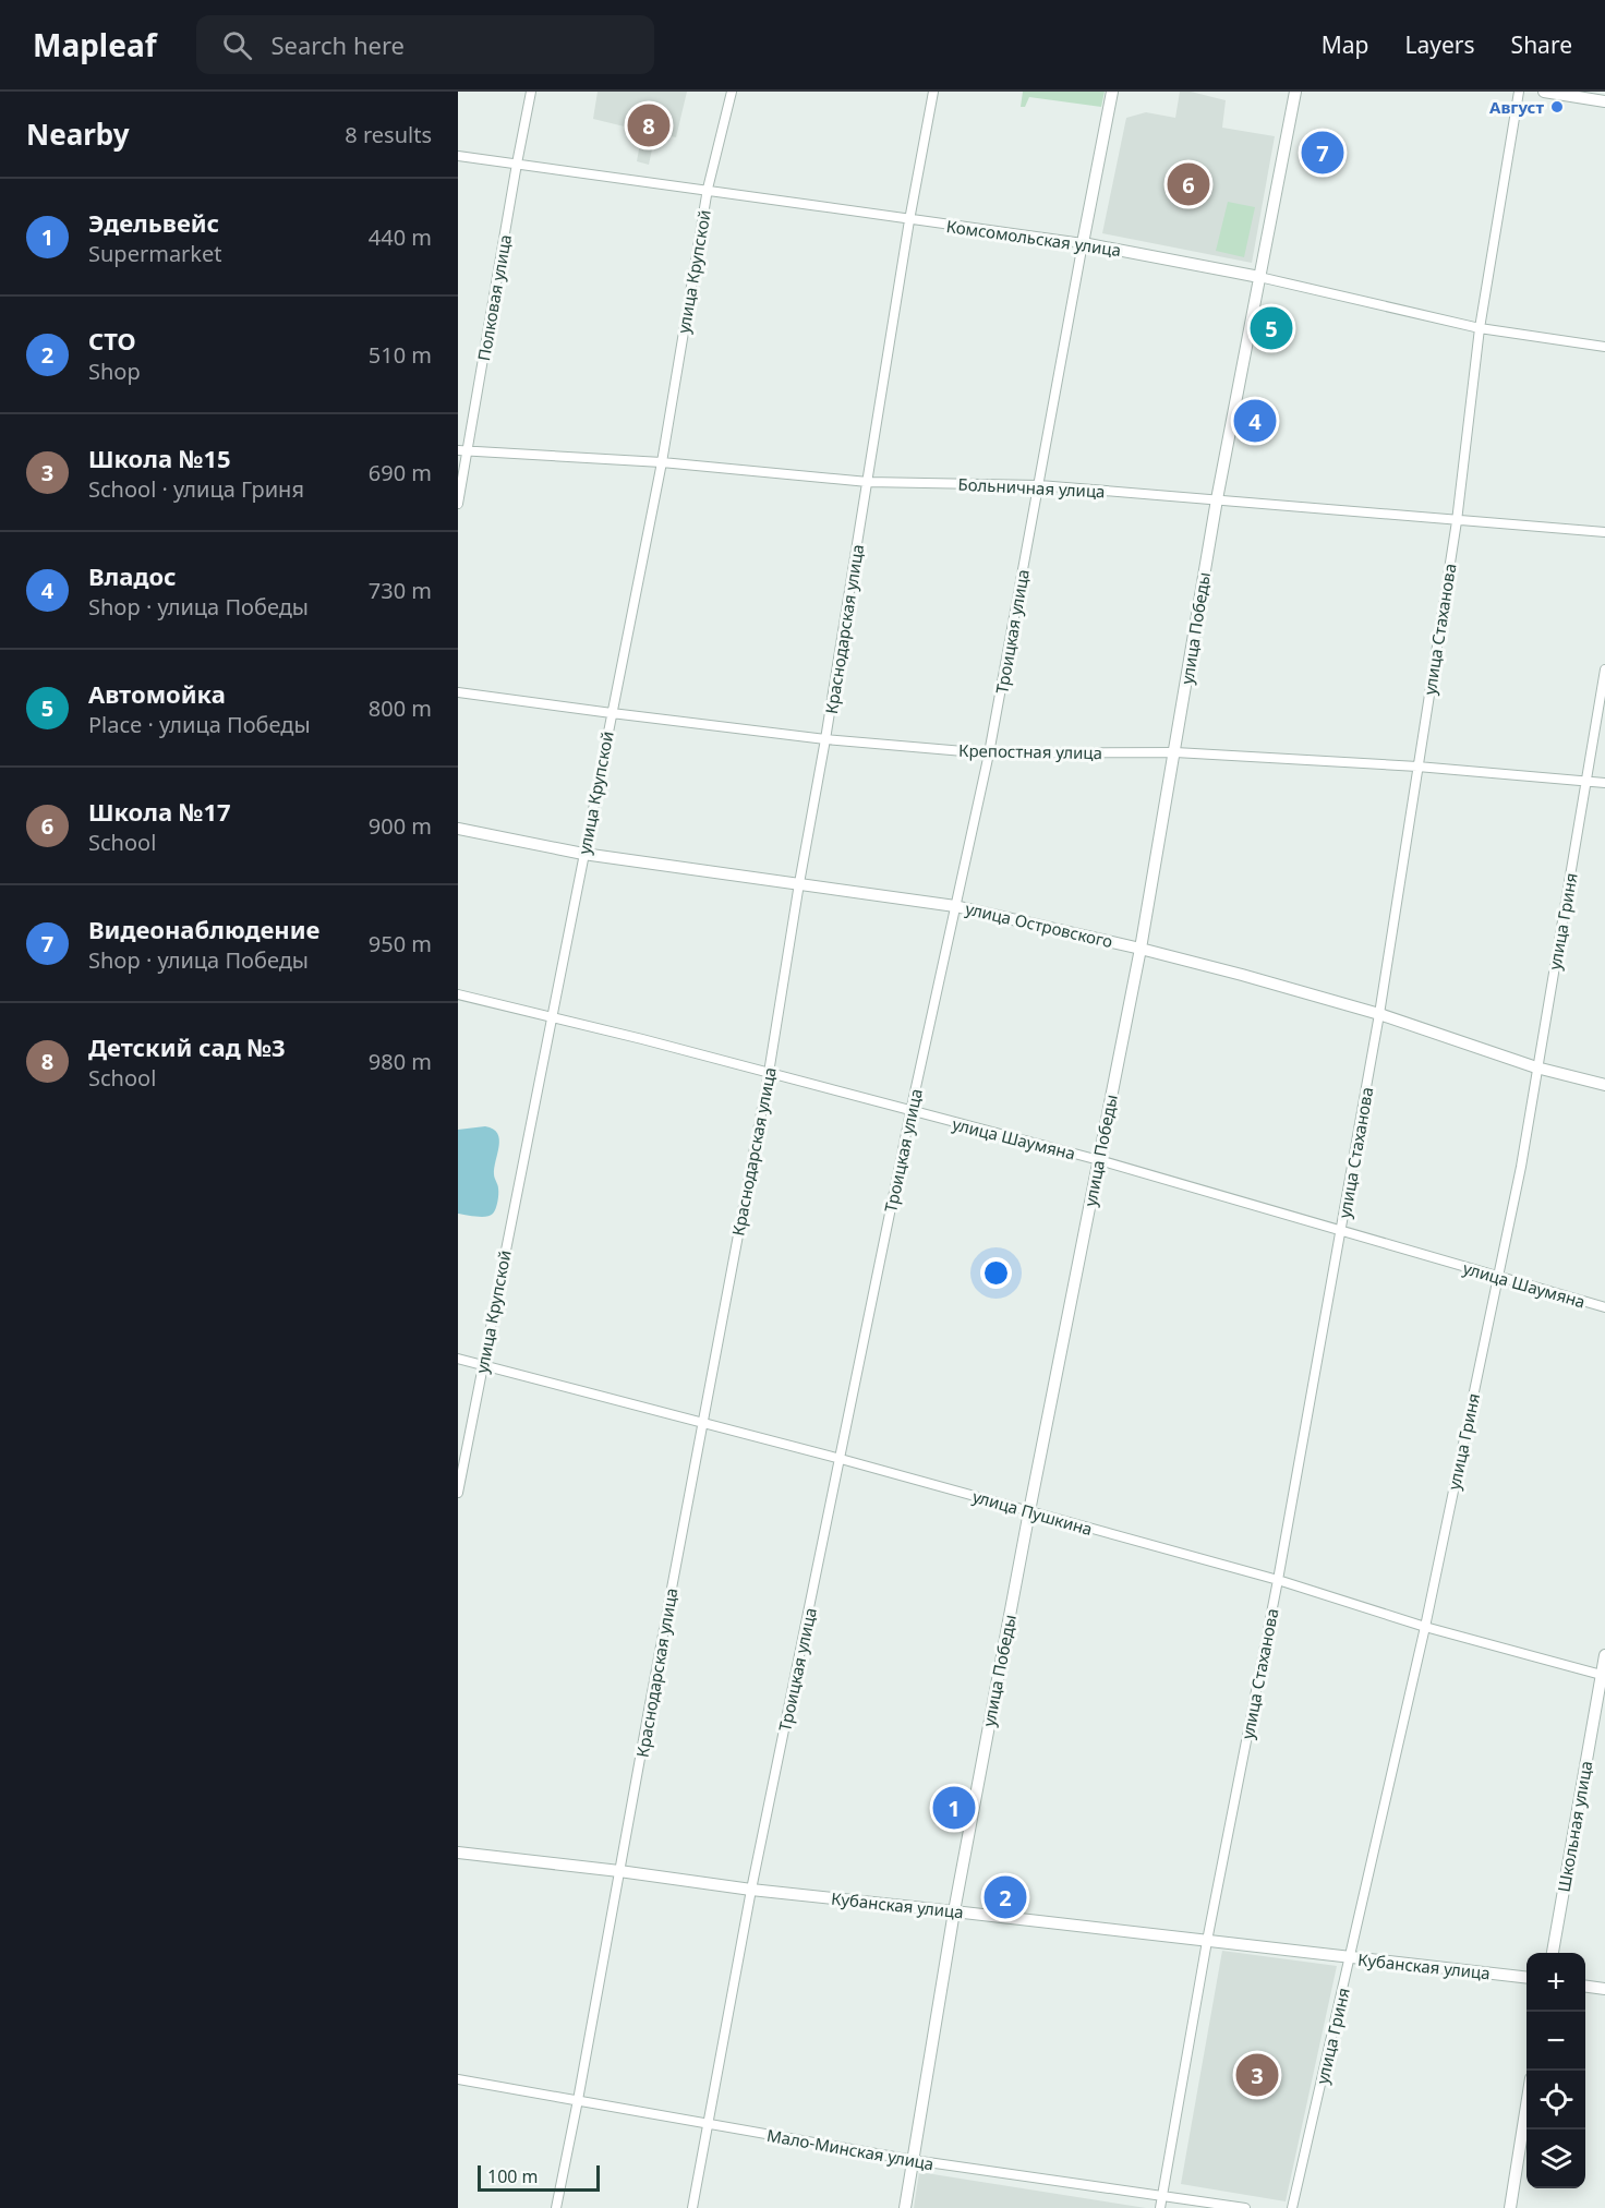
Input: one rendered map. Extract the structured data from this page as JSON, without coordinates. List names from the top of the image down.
{
  "streets": {
    "street": [
      "Комсомольская улица",
      "улица Крупской",
      "Полковая улица",
      "Больничная улица",
      "улица Победы",
      "Краснодарская улица",
      "улица Стаханова",
      "Троицкая улица",
      "Крепостная улица",
      "улица Гриня",
      "улица Островского",
      "улица Шаумяна",
      "улица Пушкина",
      "Школьная улица",
      "Кубанская улица",
      "Мало-Минская улица"
    ]
  },
  "crossings": [
    ["Комсомольская улица", "улица Крупской"],
    ["Комсомольская улица", "Полковая улица"],
    ["Комсомольская улица", "улица Победы"],
    ["Комсомольская улица", "Краснодарская улица"],
    ["Комсомольская улица", "улица Стаханова"],
    ["Комсомольская улица", "Троицкая улица"],
    ["улица Крупской", "Больничная улица"],
    ["улица Крупской", "Крепостная улица"],
    ["улица Крупской", "улица Островского"],
    ["улица Крупской", "улица Шаумяна"],
    ["улица Крупской", "улица Пушкина"],
    ["Полковая улица", "Больничная улица"],
    ["Больничная улица", "улица Победы"],
    ["Больничная улица", "Краснодарская улица"],
    ["Больничная улица", "улица Стаханова"],
    ["Больничная улица", "Троицкая улица"],
    ["улица Победы", "Крепостная улица"],
    ["улица Победы", "улица Островского"],
    ["улица Победы", "улица Шаумяна"],
    ["улица Победы", "улица Пушкина"],
    ["улица Победы", "Кубанская улица"],
    ["улица Победы", "Мало-Минская улица"],
    ["Краснодарская улица", "Крепостная улица"],
    ["Краснодарская улица", "улица Островского"],
    ["Краснодарская улица", "улица Шаумяна"],
    ["Краснодарская улица", "улица Пушкина"],
    ["Краснодарская улица", "Кубанская улица"],
    ["Краснодарская улица", "Мало-Минская улица"],
    ["улица Стаханова", "Крепостная улица"],
    ["улица Стаханова", "улица Островского"],
    ["улица Стаханова", "улица Шаумяна"],
    ["улица Стаханова", "улица Пушкина"],
    ["улица Стаханова", "Кубанская улица"],
    ["улица Стаханова", "Мало-Минская улица"],
    ["Троицкая улица", "Крепостная улица"],
    ["Троицкая улица", "улица Островского"],
    ["Троицкая улица", "улица Шаумяна"],
    ["Троицкая улица", "улица Пушкина"],
    ["Троицкая улица", "Кубанская улица"],
    ["Троицкая улица", "Мало-Минская улица"],
    ["Крепостная улица", "улица Гриня"],
    ["улица Гриня", "улица Островского"],
    ["улица Гриня", "улица Шаумяна"],
    ["улица Гриня", "улица Пушкина"],
    ["улица Гриня", "Кубанская улица"],
    ["улица Пушкина", "Школьная улица"]
  ],
  "places": ["Август"],
  "scale_bar": "100 m",
  "page": {
    "header": "Mapleaf",
    "search": "Search here",
    "nav": ["Map", "Layers", "Share"],
    "heading": ["Nearby", "8 results"],
    "pins": [
      "8",
      "7",
      "6",
      "5",
      "4",
      "1",
      "2",
      "3"
    ],
    "list": [
      {
        "mark": "1",
        "name": "Эдельвейс",
        "note": "Supermarket",
        "value": "440 m"
      },
      {
        "mark": "2",
        "name": "СТО",
        "note": "Shop",
        "value": "510 m"
      },
      {
        "mark": "3",
        "name": "Школа №15",
        "note": "School · улица Гриня",
        "value": "690 m"
      },
      {
        "mark": "4",
        "name": "Владос",
        "note": "Shop · улица Победы",
        "value": "730 m"
      },
      {
        "mark": "5",
        "name": "Автомойка",
        "note": "Place · улица Победы",
        "value": "800 m"
      },
      {
        "mark": "6",
        "name": "Школа №17",
        "note": "School",
        "value": "900 m"
      },
      {
        "mark": "7",
        "name": "Видеонаблюдение",
        "note": "Shop · улица Победы",
        "value": "950 m"
      },
      {
        "mark": "8",
        "name": "Детский сад №3",
        "note": "School",
        "value": "980 m"
      }
    ],
    "map_buttons": ["+", "−"],
    "scale": "100 m"
  }
}
